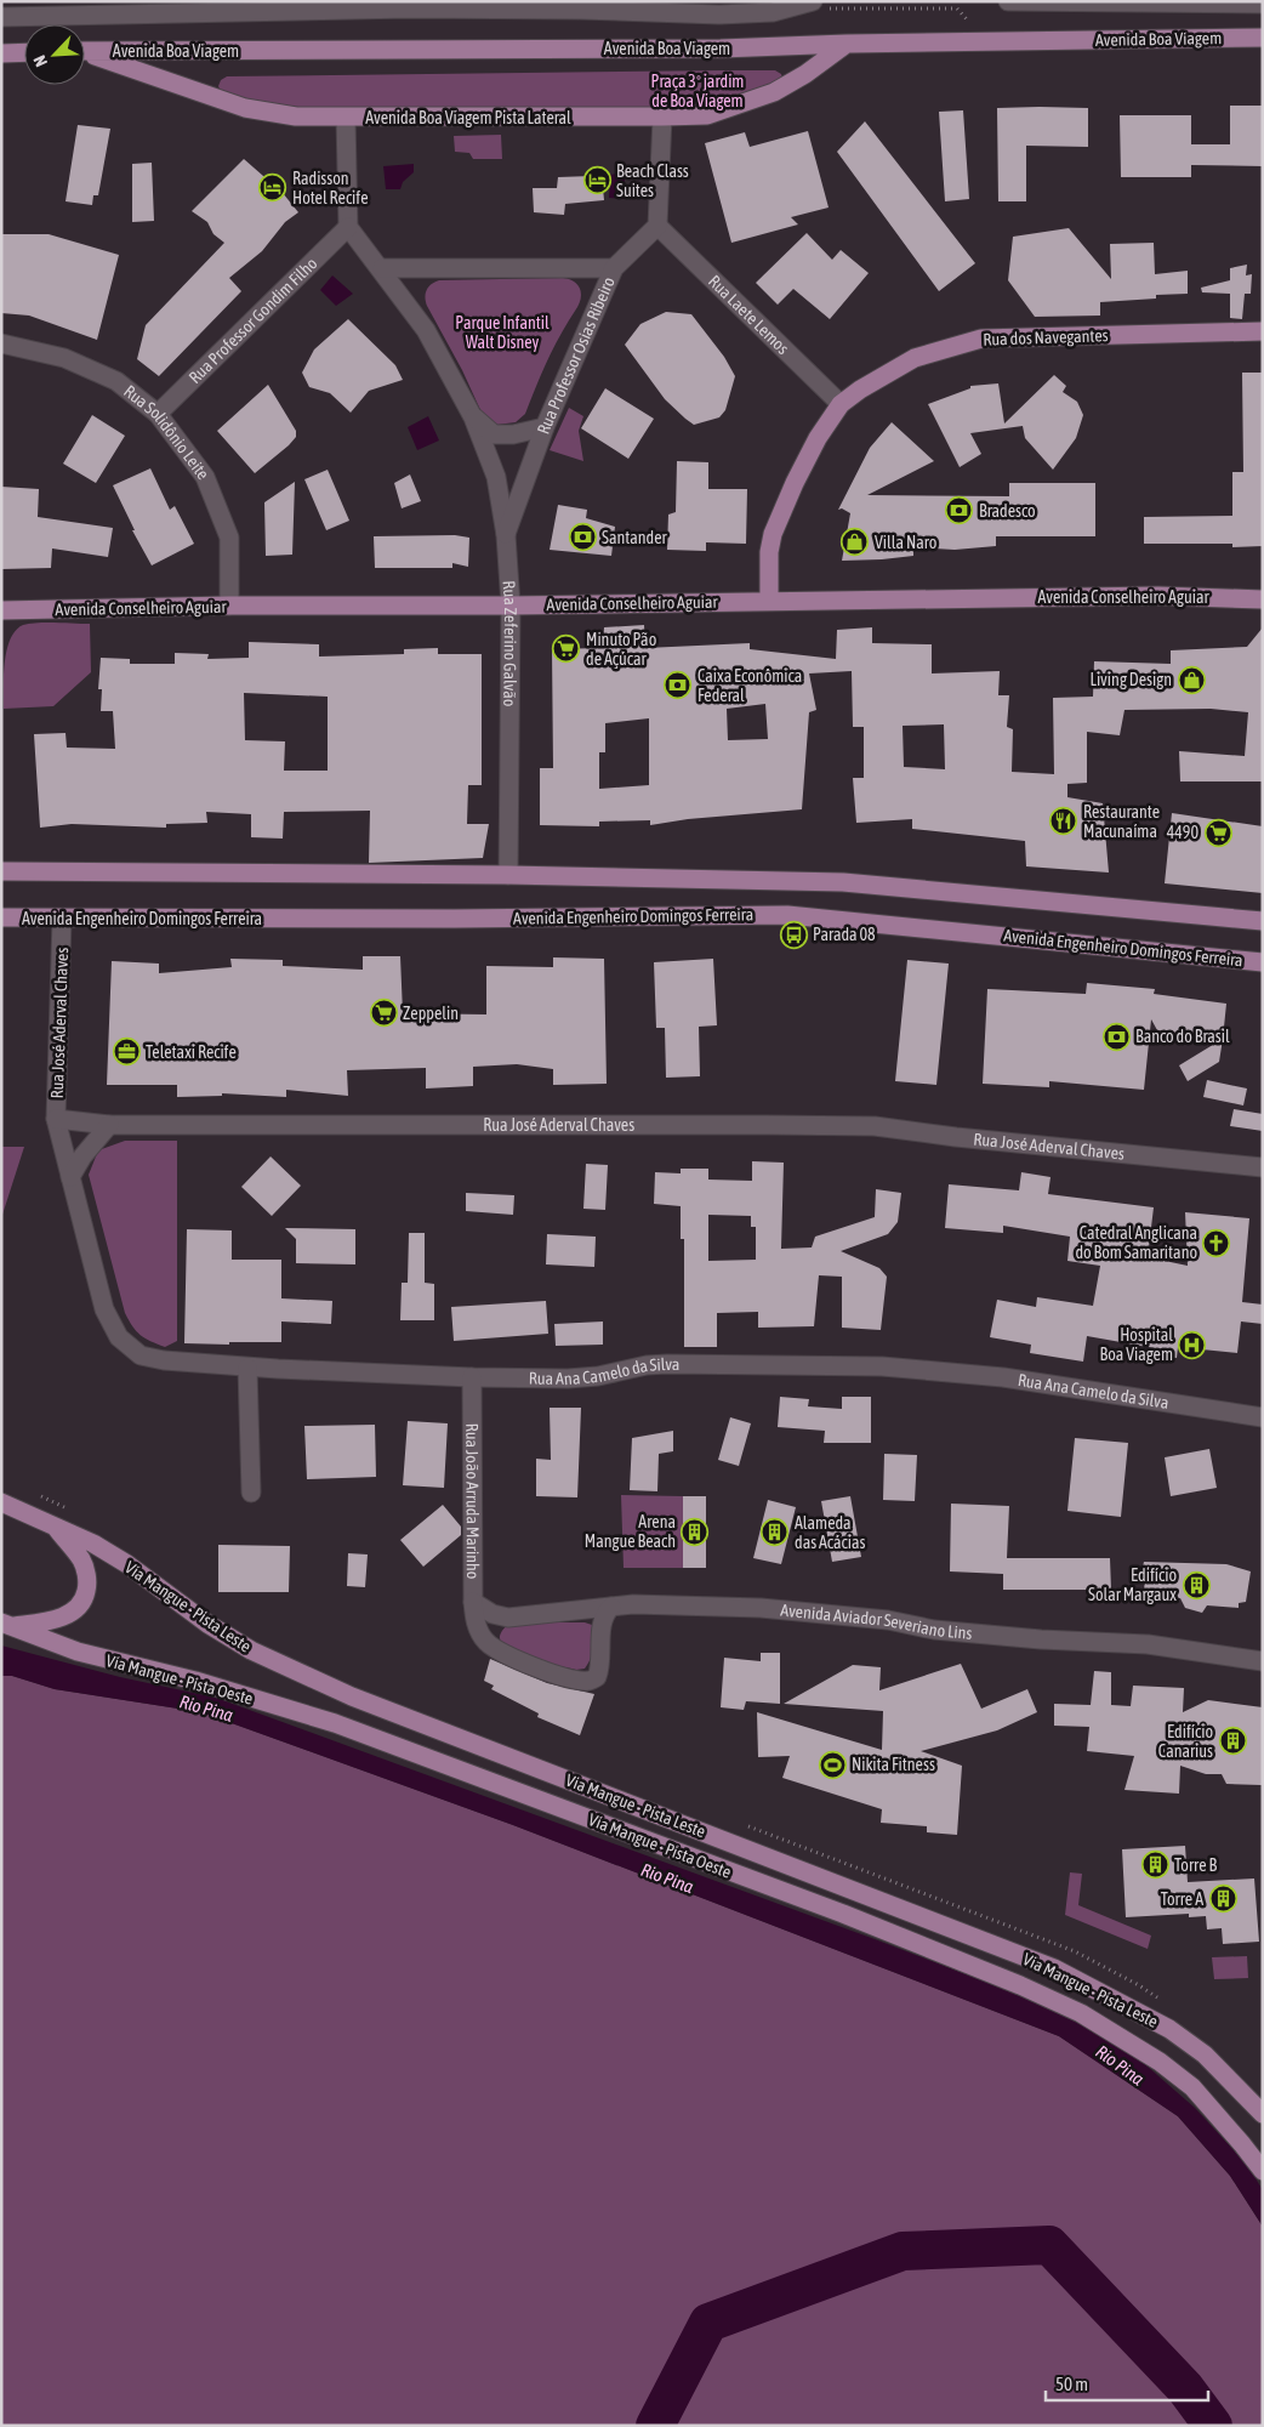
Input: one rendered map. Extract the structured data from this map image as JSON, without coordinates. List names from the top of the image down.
{
  "streets": {
    "main road": [
      "Avenida Boa Viagem",
      "Avenida Boa Viagem Pista Lateral",
      "Rua dos Navegantes",
      "Avenida Conselheiro Aguiar",
      "Avenida Engenheiro Domingos Ferreira",
      "Via Mangue - Pista Leste",
      "Via Mangue - Pista Oeste"
    ],
    "street": [
      "Rua Laete Lemos",
      "Rua Professor Gondim Filho",
      "Rua Professor Osias Ribeiro",
      "Rua Solidônio Leite",
      "Rua Zeferino Galvão",
      "Rua José Aderval Chaves",
      "Rua Ana Camelo da Silva",
      "Rua João Arruda Marinho",
      "Avenida Aviador Severiano Lins"
    ]
  },
  "crossings": [
    ["Avenida Boa Viagem", "Avenida Boa Viagem Pista Lateral"],
    ["Rua Laete Lemos", "Rua dos Navegantes"],
    ["Rua Laete Lemos", "Rua Professor Osias Ribeiro"],
    ["Rua Professor Gondim Filho", "Rua Solidônio Leite"],
    ["Rua Professor Gondim Filho", "Rua Zeferino Galvão"],
    ["Rua dos Navegantes", "Avenida Conselheiro Aguiar"],
    ["Rua Professor Osias Ribeiro", "Rua Zeferino Galvão"],
    ["Rua Solidônio Leite", "Avenida Conselheiro Aguiar"],
    ["Avenida Conselheiro Aguiar", "Rua Zeferino Galvão"],
    ["Rua Zeferino Galvão", "Avenida Engenheiro Domingos Ferreira"],
    ["Avenida Engenheiro Domingos Ferreira", "Rua José Aderval Chaves"],
    ["Rua José Aderval Chaves", "Rua Ana Camelo da Silva"],
    ["Rua Ana Camelo da Silva", "Rua João Arruda Marinho"],
    ["Rua João Arruda Marinho", "Avenida Aviador Severiano Lins"]
  ],
  "water": ["Rio Pina"],
  "parks": ["Praça 3º jardim de Boa Viagem", "Parque Infantil Walt Disney"],
  "places": {
    "hotel": ["Beach Class Suites", "Radisson Hotel Recife"],
    "bank": [
      "Bradesco",
      "Santander",
      "Caixa Econômica Federal",
      "Banco do Brasil"
    ],
    "shop": ["Villa Naro", "Living Design"],
    "supermarket": ["Minuto Pão de Açúcar", "4490", "Zeppelin"],
    "restaurant": ["Restaurante Macunaíma"],
    "bus stop": ["Parada 08"],
    "office": ["Teletaxi Recife"],
    "church": ["Catedral Anglicana do Bom Samaritano"],
    "hospital": ["Hospital Boa Viagem"],
    "building": [
      "Arena Mangue Beach",
      "Alameda das Acácias",
      "Edifício Solar Margaux",
      "Edifício Canarius",
      "Torre B",
      "Torre A"
    ],
    "sports": ["Nikita Fitness"]
  },
  "scale_bar": "50 m",
  "north": "bottom left"
}
